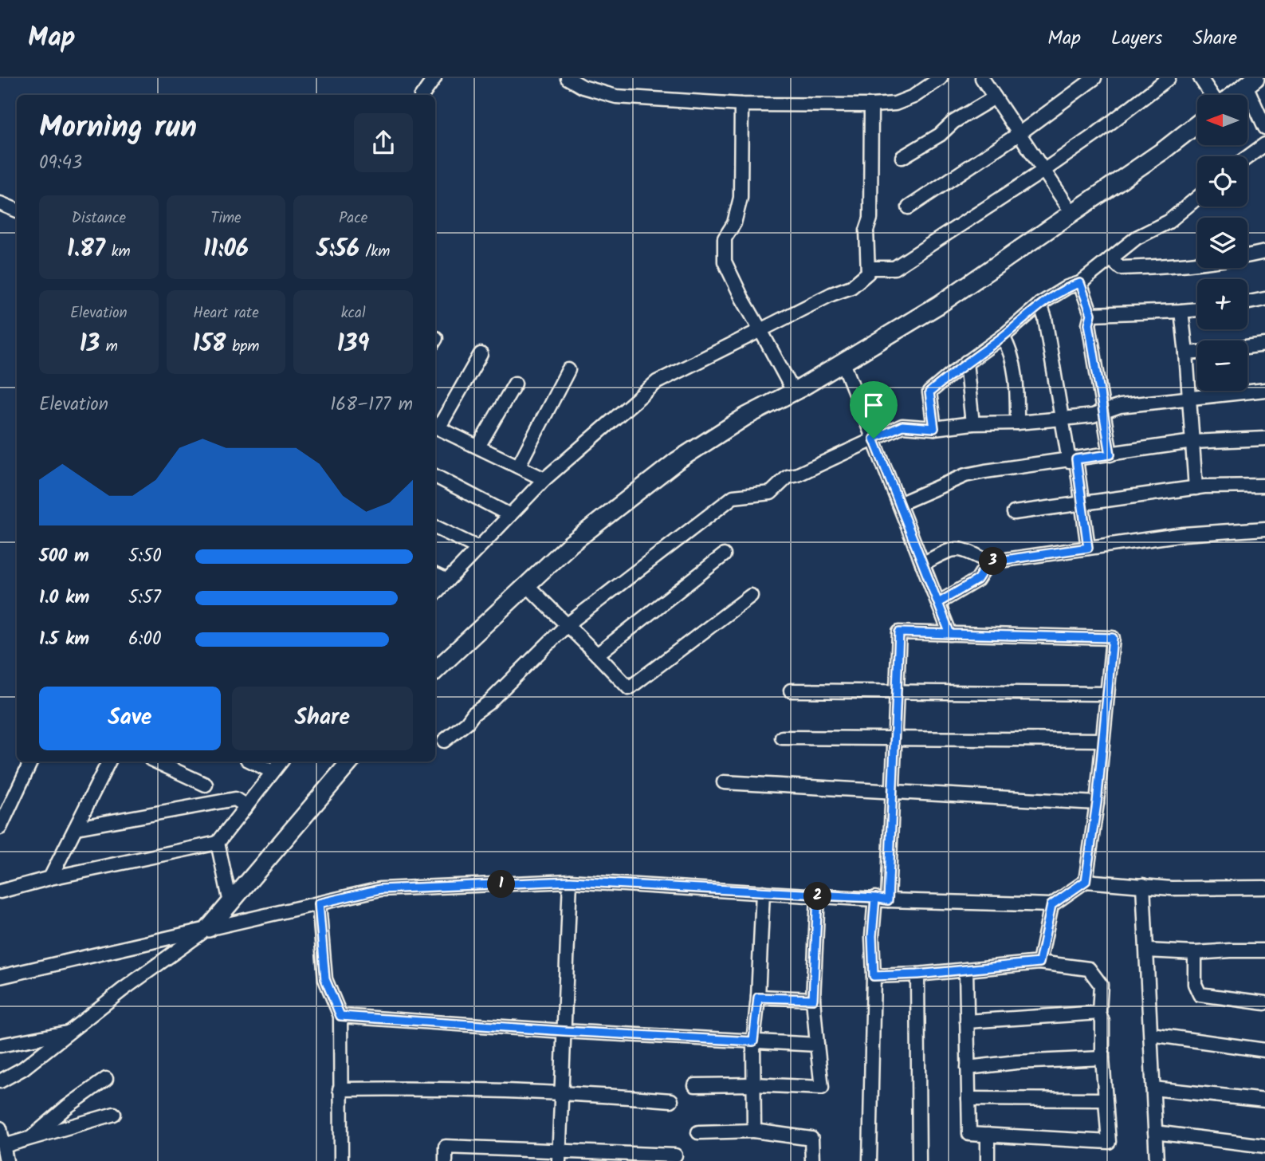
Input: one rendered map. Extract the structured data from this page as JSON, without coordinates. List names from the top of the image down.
{
  "north": "left",
  "page": {
    "header": "Map",
    "nav": ["Map", "Layers", "Share"],
    "map_buttons": ["+", "−"],
    "heading": ["Morning run", "09:43"],
    "stats": [
      ["Distance", "1.87 km"],
      ["Time", "11:06"],
      ["Pace", "5:56 /km"],
      ["Elevation", "13 m"],
      ["Heart rate", "158 bpm"],
      ["kcal", "139"]
    ],
    "chart": ["Elevation", "168–177 m"],
    "list": [
      {
        "name": "500 m",
        "note": "5:50"
      },
      {
        "name": "1.0 km",
        "note": "5:57"
      },
      {
        "name": "1.5 km",
        "note": "6:00"
      }
    ],
    "pins": ["3", "1", "2"],
    "buttons": ["Save", "Share"]
  }
}
